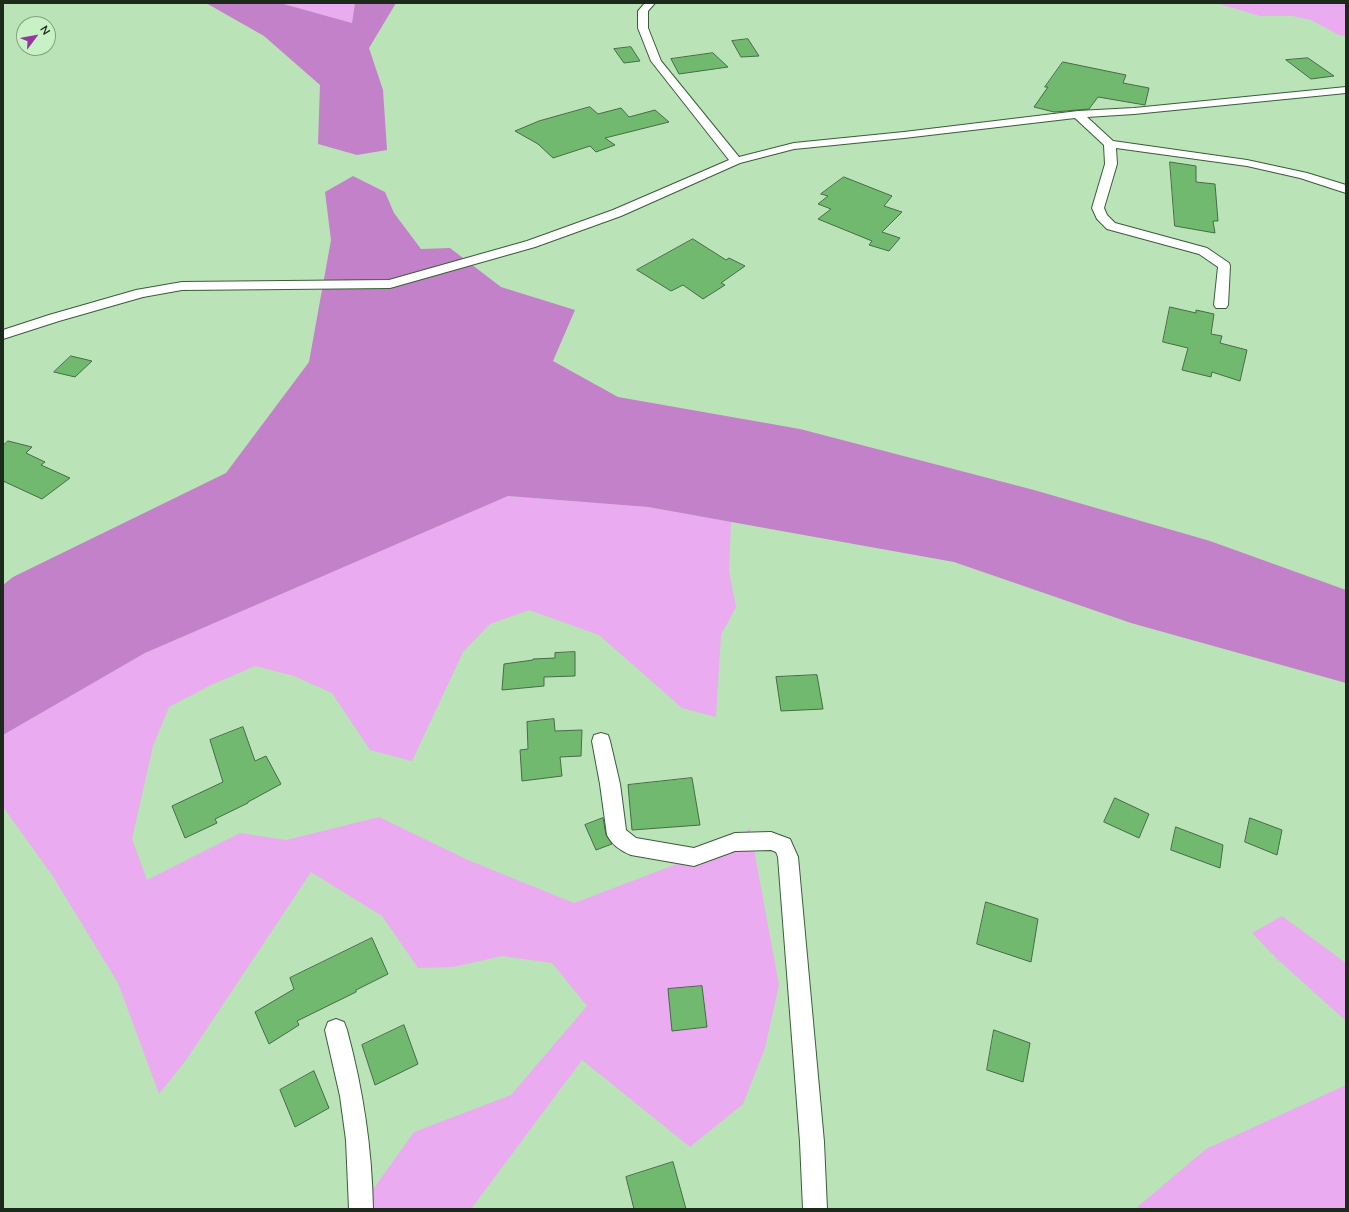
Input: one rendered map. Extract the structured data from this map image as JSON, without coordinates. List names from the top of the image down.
{
  "north": "top right"
}
